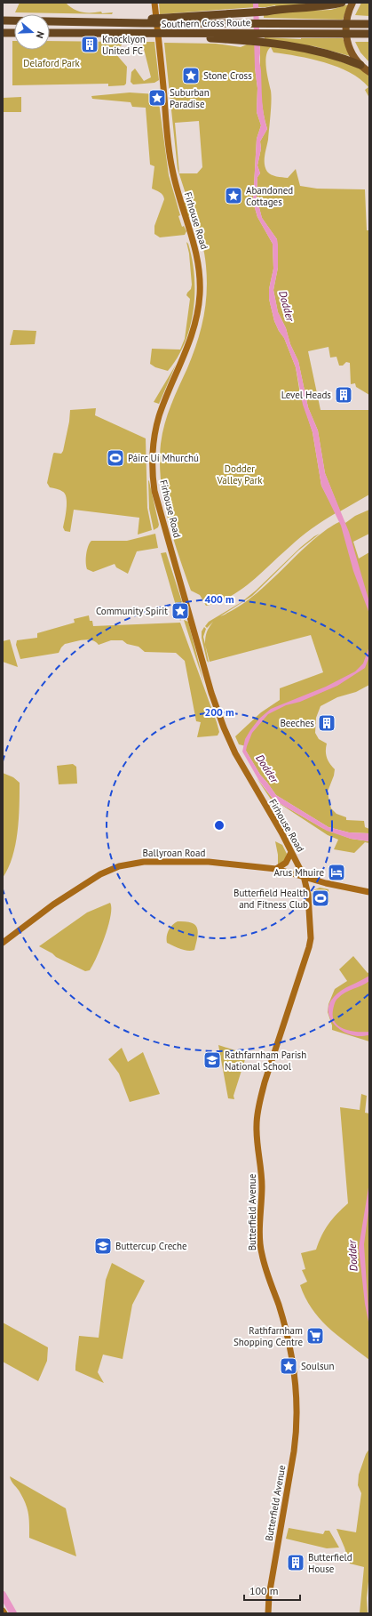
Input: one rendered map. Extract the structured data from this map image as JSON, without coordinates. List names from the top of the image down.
{
  "streets": {
    "highway": ["Southern Cross Route"],
    "main road": ["Firhouse Road", "Ballyroan Road", "Butterfield Avenue"]
  },
  "crossings": [
    ["Firhouse Road", "Ballyroan Road"],
    ["Firhouse Road", "Butterfield Avenue"],
    ["Ballyroan Road", "Butterfield Avenue"]
  ],
  "water": ["Dodder"],
  "parks": ["Delaford Park", "Dodder Valley Park"],
  "places": {
    "building": [
      "Knocklyon United FC",
      "Level Heads",
      "Beeches",
      "Butterfield House"
    ],
    "place": [
      "Stone Cross",
      "Suburban Paradise",
      "Abandoned Cottages",
      "Community Spirit",
      "Soulsun"
    ],
    "sports": ["Páirc Uí Mhurchú", "Butterfield Health and Fitness Club"],
    "hotel": ["Arus Mhuire"],
    "school or university": ["Rathfarnham Parish National School", "Buttercup Creche"],
    "supermarket": ["Rathfarnham Shopping Centre"]
  },
  "scale_bar": "100 m",
  "north": "right",
  "rings": ["400 m", "200 m"]
}
